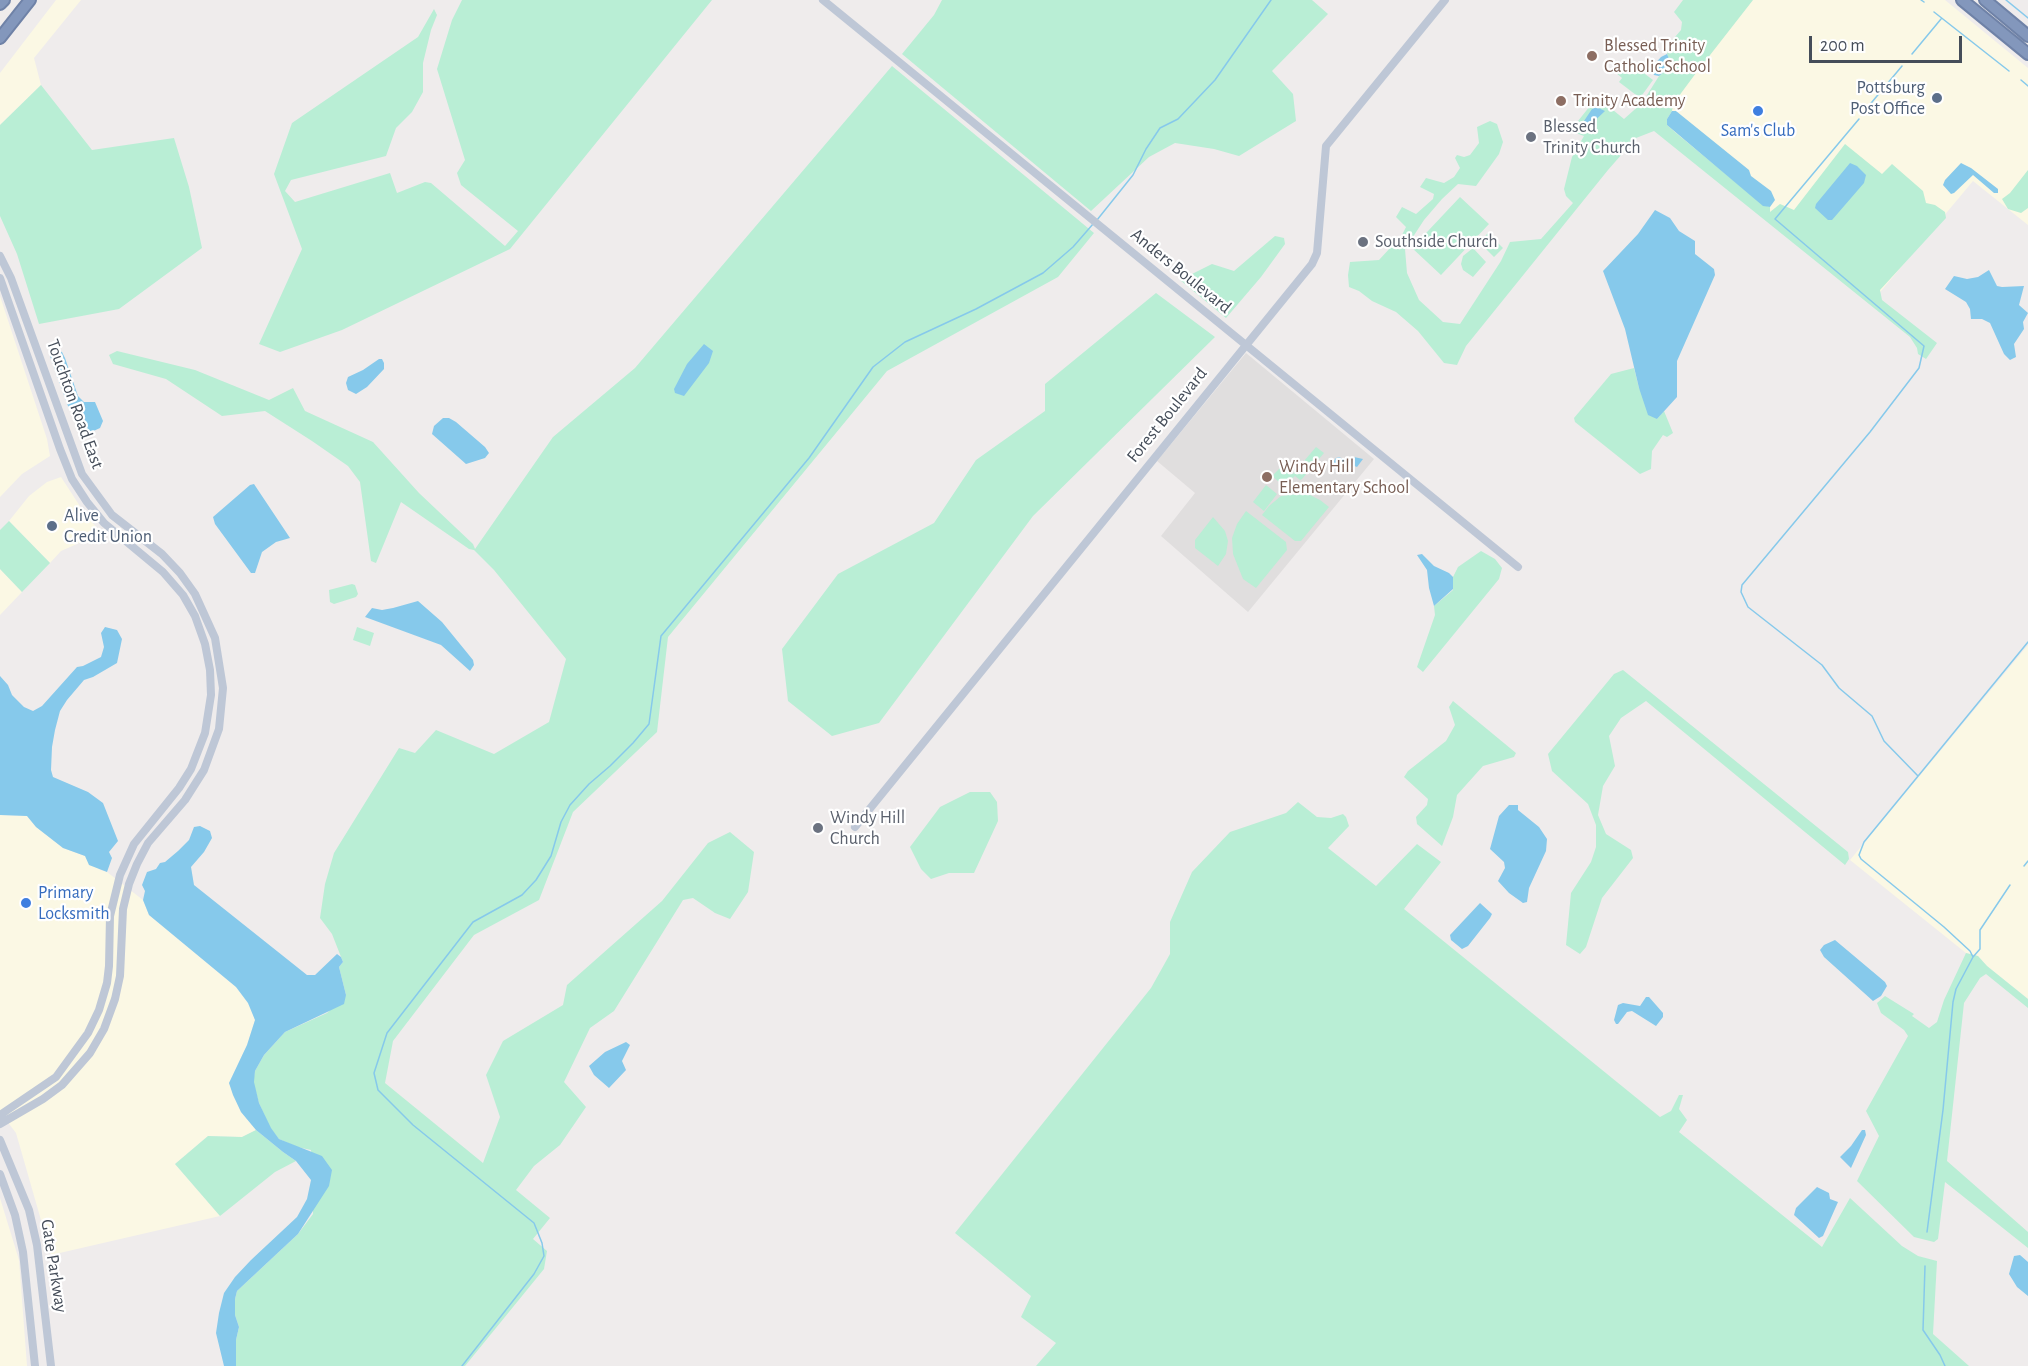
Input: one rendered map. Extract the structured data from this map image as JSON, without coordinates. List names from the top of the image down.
{
  "streets": {
    "street": [
      "Anders Boulevard",
      "Touchton Road East",
      "Forest Boulevard",
      "Gate Parkway"
    ]
  },
  "crossings": [
    ["Anders Boulevard", "Forest Boulevard"]
  ],
  "places": [
    "Blessed Trinity Catholic School",
    "Pottsburg Post Office",
    "Trinity Academy",
    "Sam's Club",
    "Blessed Trinity Church",
    "Southside Church",
    "Windy Hill Elementary School",
    "Alive Credit Union",
    "Windy Hill Church",
    "Primary Locksmith"
  ],
  "scale_bar": "200 m"
}
